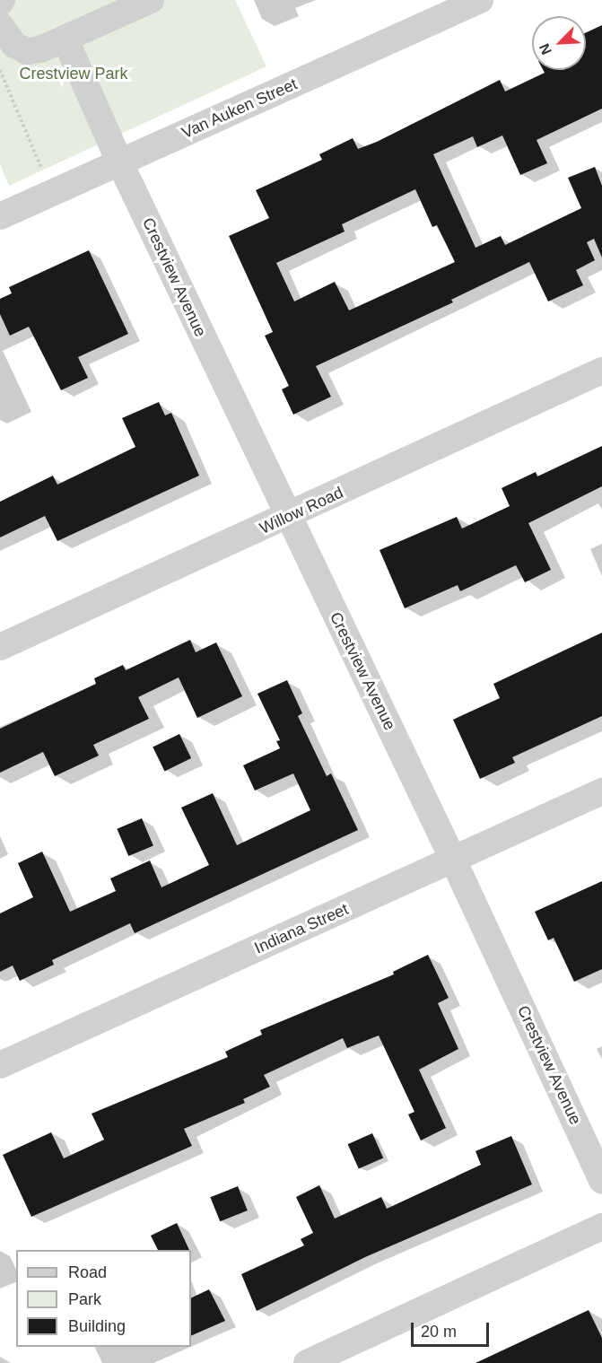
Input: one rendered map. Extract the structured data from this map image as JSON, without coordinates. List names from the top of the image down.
{
  "streets": {
    "street": [
      "Van Auken Street",
      "Crestview Avenue",
      "Willow Road",
      "Indiana Street"
    ]
  },
  "crossings": [
    ["Van Auken Street", "Crestview Avenue"],
    ["Crestview Avenue", "Willow Road"],
    ["Crestview Avenue", "Indiana Street"]
  ],
  "parks": ["Crestview Park"],
  "legend": ["Road", "Park", "Building"],
  "scale_bar": "20 m",
  "north": "bottom left"
}
